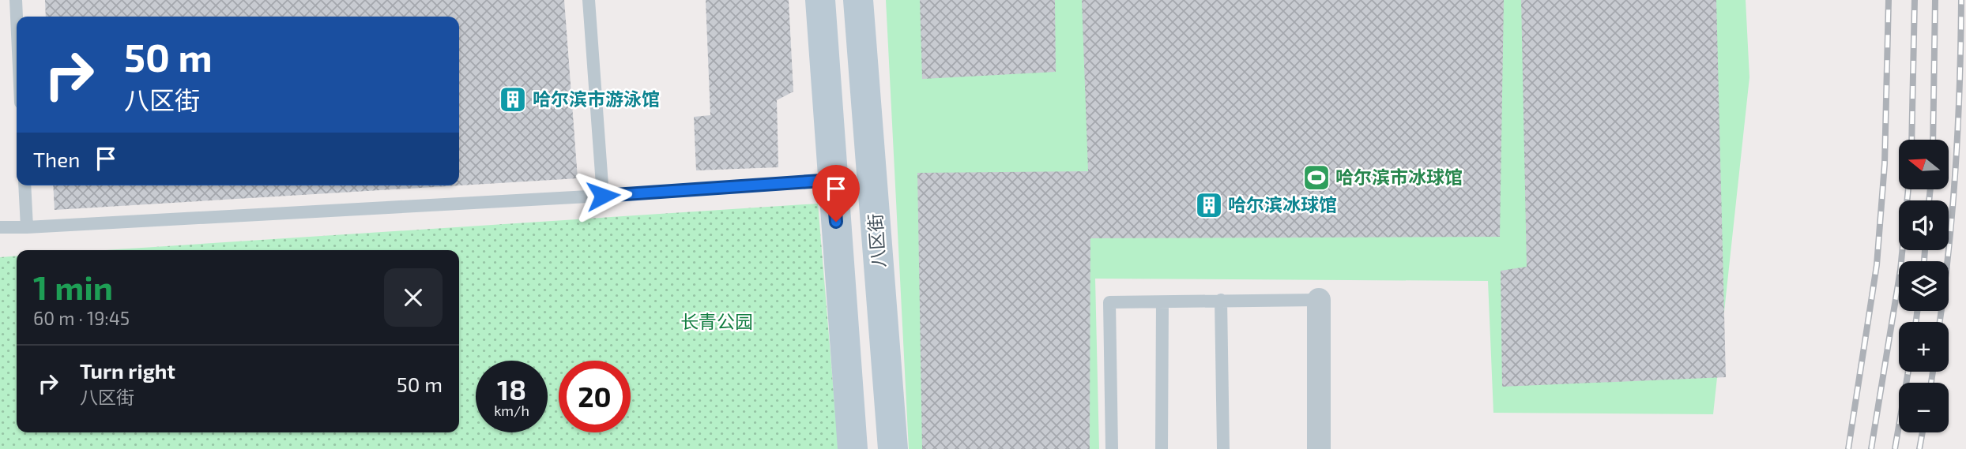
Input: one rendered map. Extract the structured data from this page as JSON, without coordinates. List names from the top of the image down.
{
  "streets": {
    "main road": ["八区街"]
  },
  "parks": ["长青公园"],
  "places": {
    "building": ["哈尔滨市游泳馆", "哈尔滨冰球馆"],
    "sports": ["哈尔滨市冰球馆"]
  },
  "north": "left",
  "page": {
    "turn": ["50 m", "八区街"],
    "then": "Then",
    "map_buttons": ["+", "−"],
    "heading": ["1 min", "60 m · 19:45"],
    "list": [
      {
        "name": "Turn right",
        "note": "八区街",
        "value": "50 m"
      }
    ],
    "speed": "18 km/h",
    "limit": "20"
  }
}
